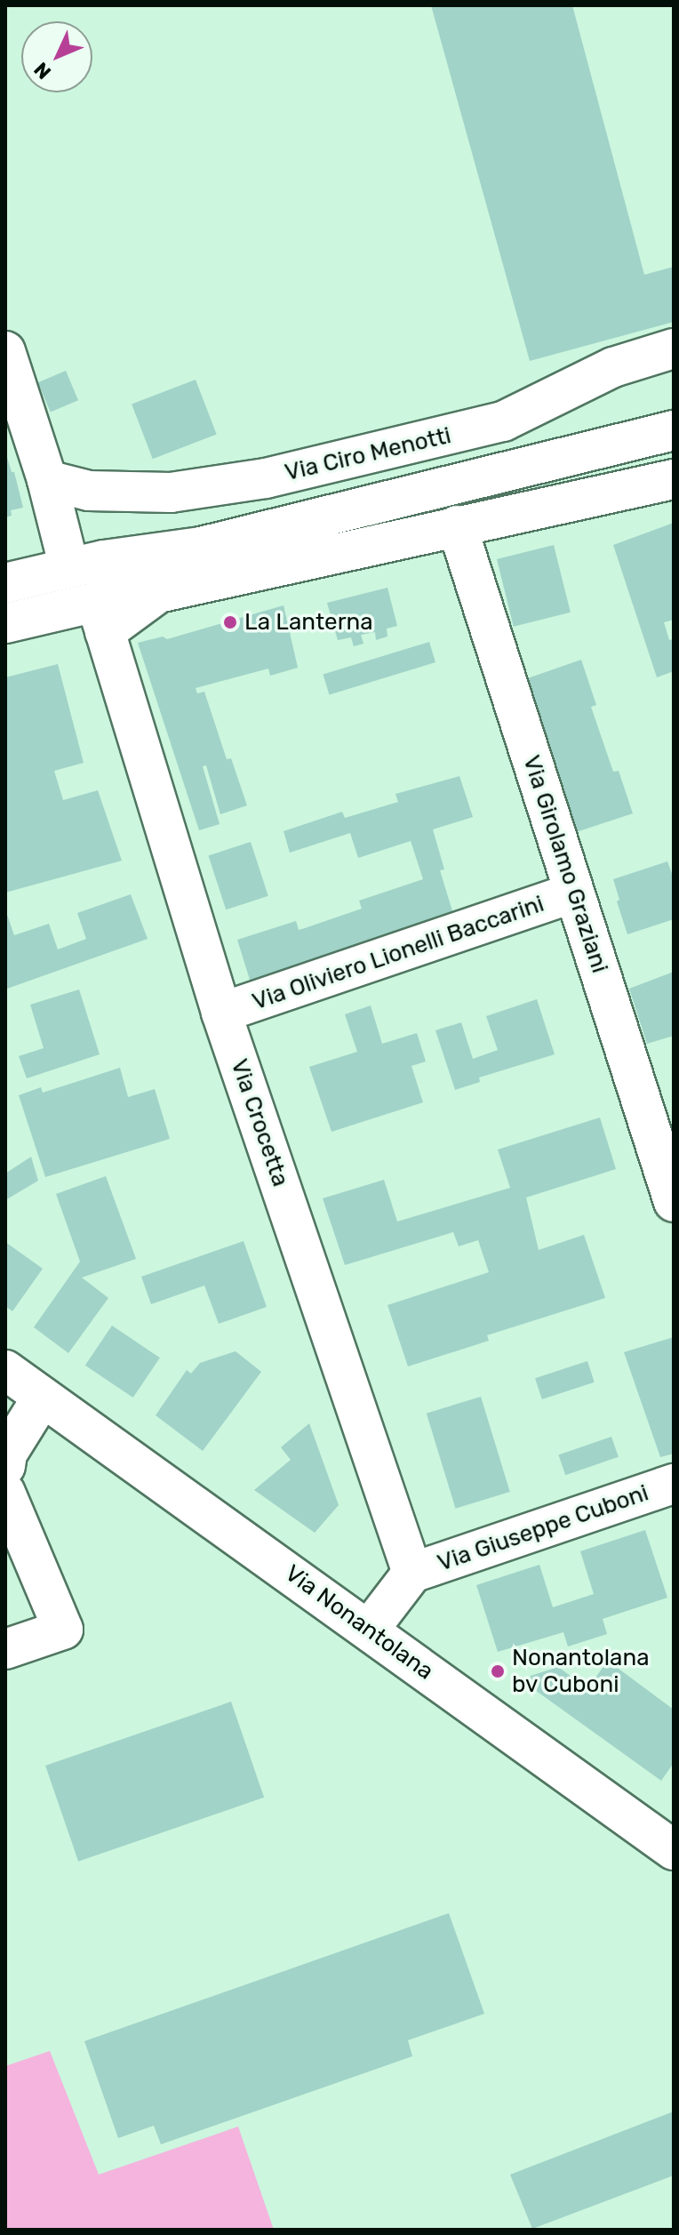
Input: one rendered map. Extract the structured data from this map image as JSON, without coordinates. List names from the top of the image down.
{
  "streets": {
    "street": [
      "Via Ciro Menotti",
      "Via Girolamo Graziani",
      "Via Oliviero Lionelli Baccarini",
      "Via Crocetta",
      "Via Giuseppe Cuboni",
      "Via Nonantolana"
    ]
  },
  "crossings": [
    ["Via Girolamo Graziani", "Via Oliviero Lionelli Baccarini"],
    ["Via Oliviero Lionelli Baccarini", "Via Crocetta"],
    ["Via Crocetta", "Via Giuseppe Cuboni"]
  ],
  "places": ["La Lanterna", "Nonantolana bv Cuboni"],
  "north": "bottom left"
}
